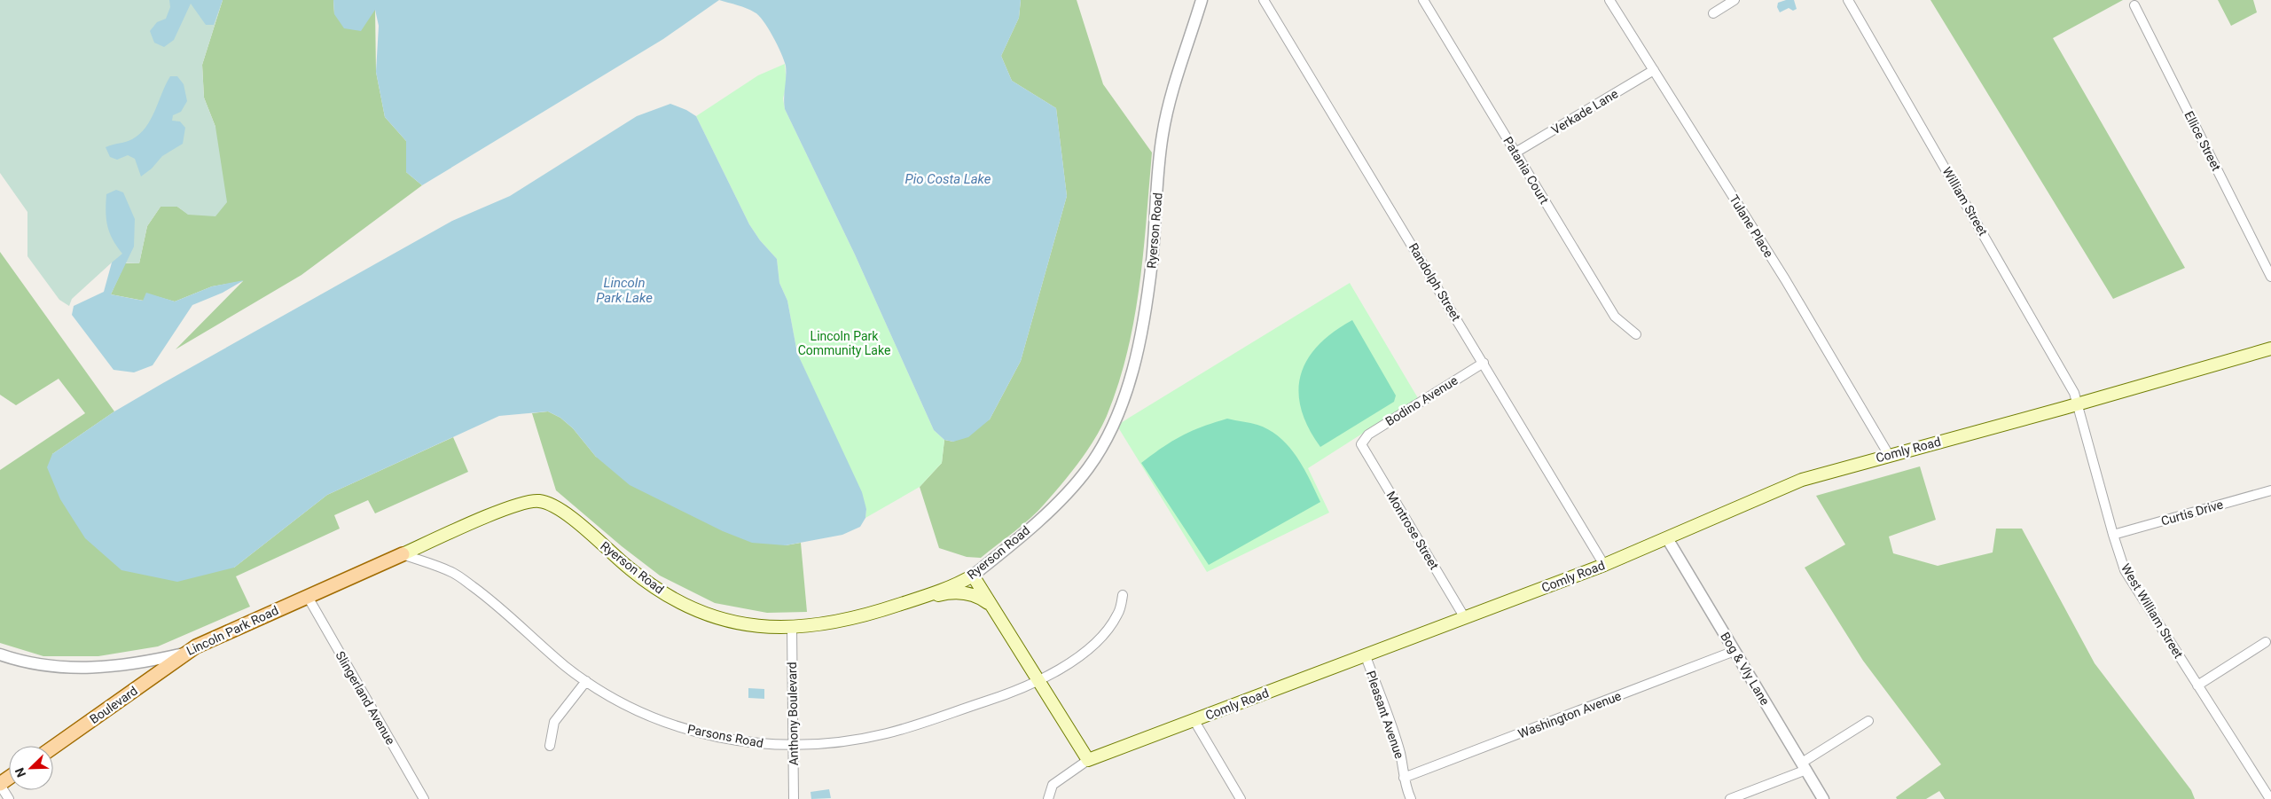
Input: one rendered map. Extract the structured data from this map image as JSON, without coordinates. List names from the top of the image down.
{
  "streets": {
    "main road": [
      "Ryerson Road",
      "Comly Road",
      "Lincoln Park Road",
      "Boulevard"
    ],
    "street": [
      "Verkade Lane",
      "Ellice Street",
      "Patania Court",
      "William Street",
      "Tulane Place",
      "Randolph Street",
      "Bodino Avenue",
      "Curtis Drive",
      "Montrose Street",
      "West William Street",
      "Bog & Vly Lane",
      "Slingerland Avenue",
      "Anthony Boulevard",
      "Pleasant Avenue",
      "Washington Avenue",
      "Parsons Road"
    ]
  },
  "crossings": [
    ["Verkade Lane", "Patania Court"],
    ["Verkade Lane", "Tulane Place"],
    ["William Street", "Comly Road"],
    ["William Street", "West William Street"],
    ["Tulane Place", "Comly Road"],
    ["Ryerson Road", "Lincoln Park Road"],
    ["Ryerson Road", "Anthony Boulevard"],
    ["Ryerson Road", "Parsons Road"],
    ["Randolph Street", "Bodino Avenue"],
    ["Randolph Street", "Comly Road"],
    ["Bodino Avenue", "Montrose Street"],
    ["Comly Road", "Montrose Street"],
    ["Comly Road", "West William Street"],
    ["Comly Road", "Bog & Vly Lane"],
    ["Comly Road", "Pleasant Avenue"],
    ["Curtis Drive", "West William Street"],
    ["Lincoln Park Road", "Slingerland Avenue"],
    ["Lincoln Park Road", "Boulevard"],
    ["Lincoln Park Road", "Parsons Road"],
    ["Bog & Vly Lane", "Washington Avenue"],
    ["Anthony Boulevard", "Parsons Road"],
    ["Pleasant Avenue", "Washington Avenue"]
  ],
  "water": ["Pio Costa Lake", "Lincoln Park Lake"],
  "parks": ["Lincoln Park Community Lake"],
  "north": "bottom left"
}
